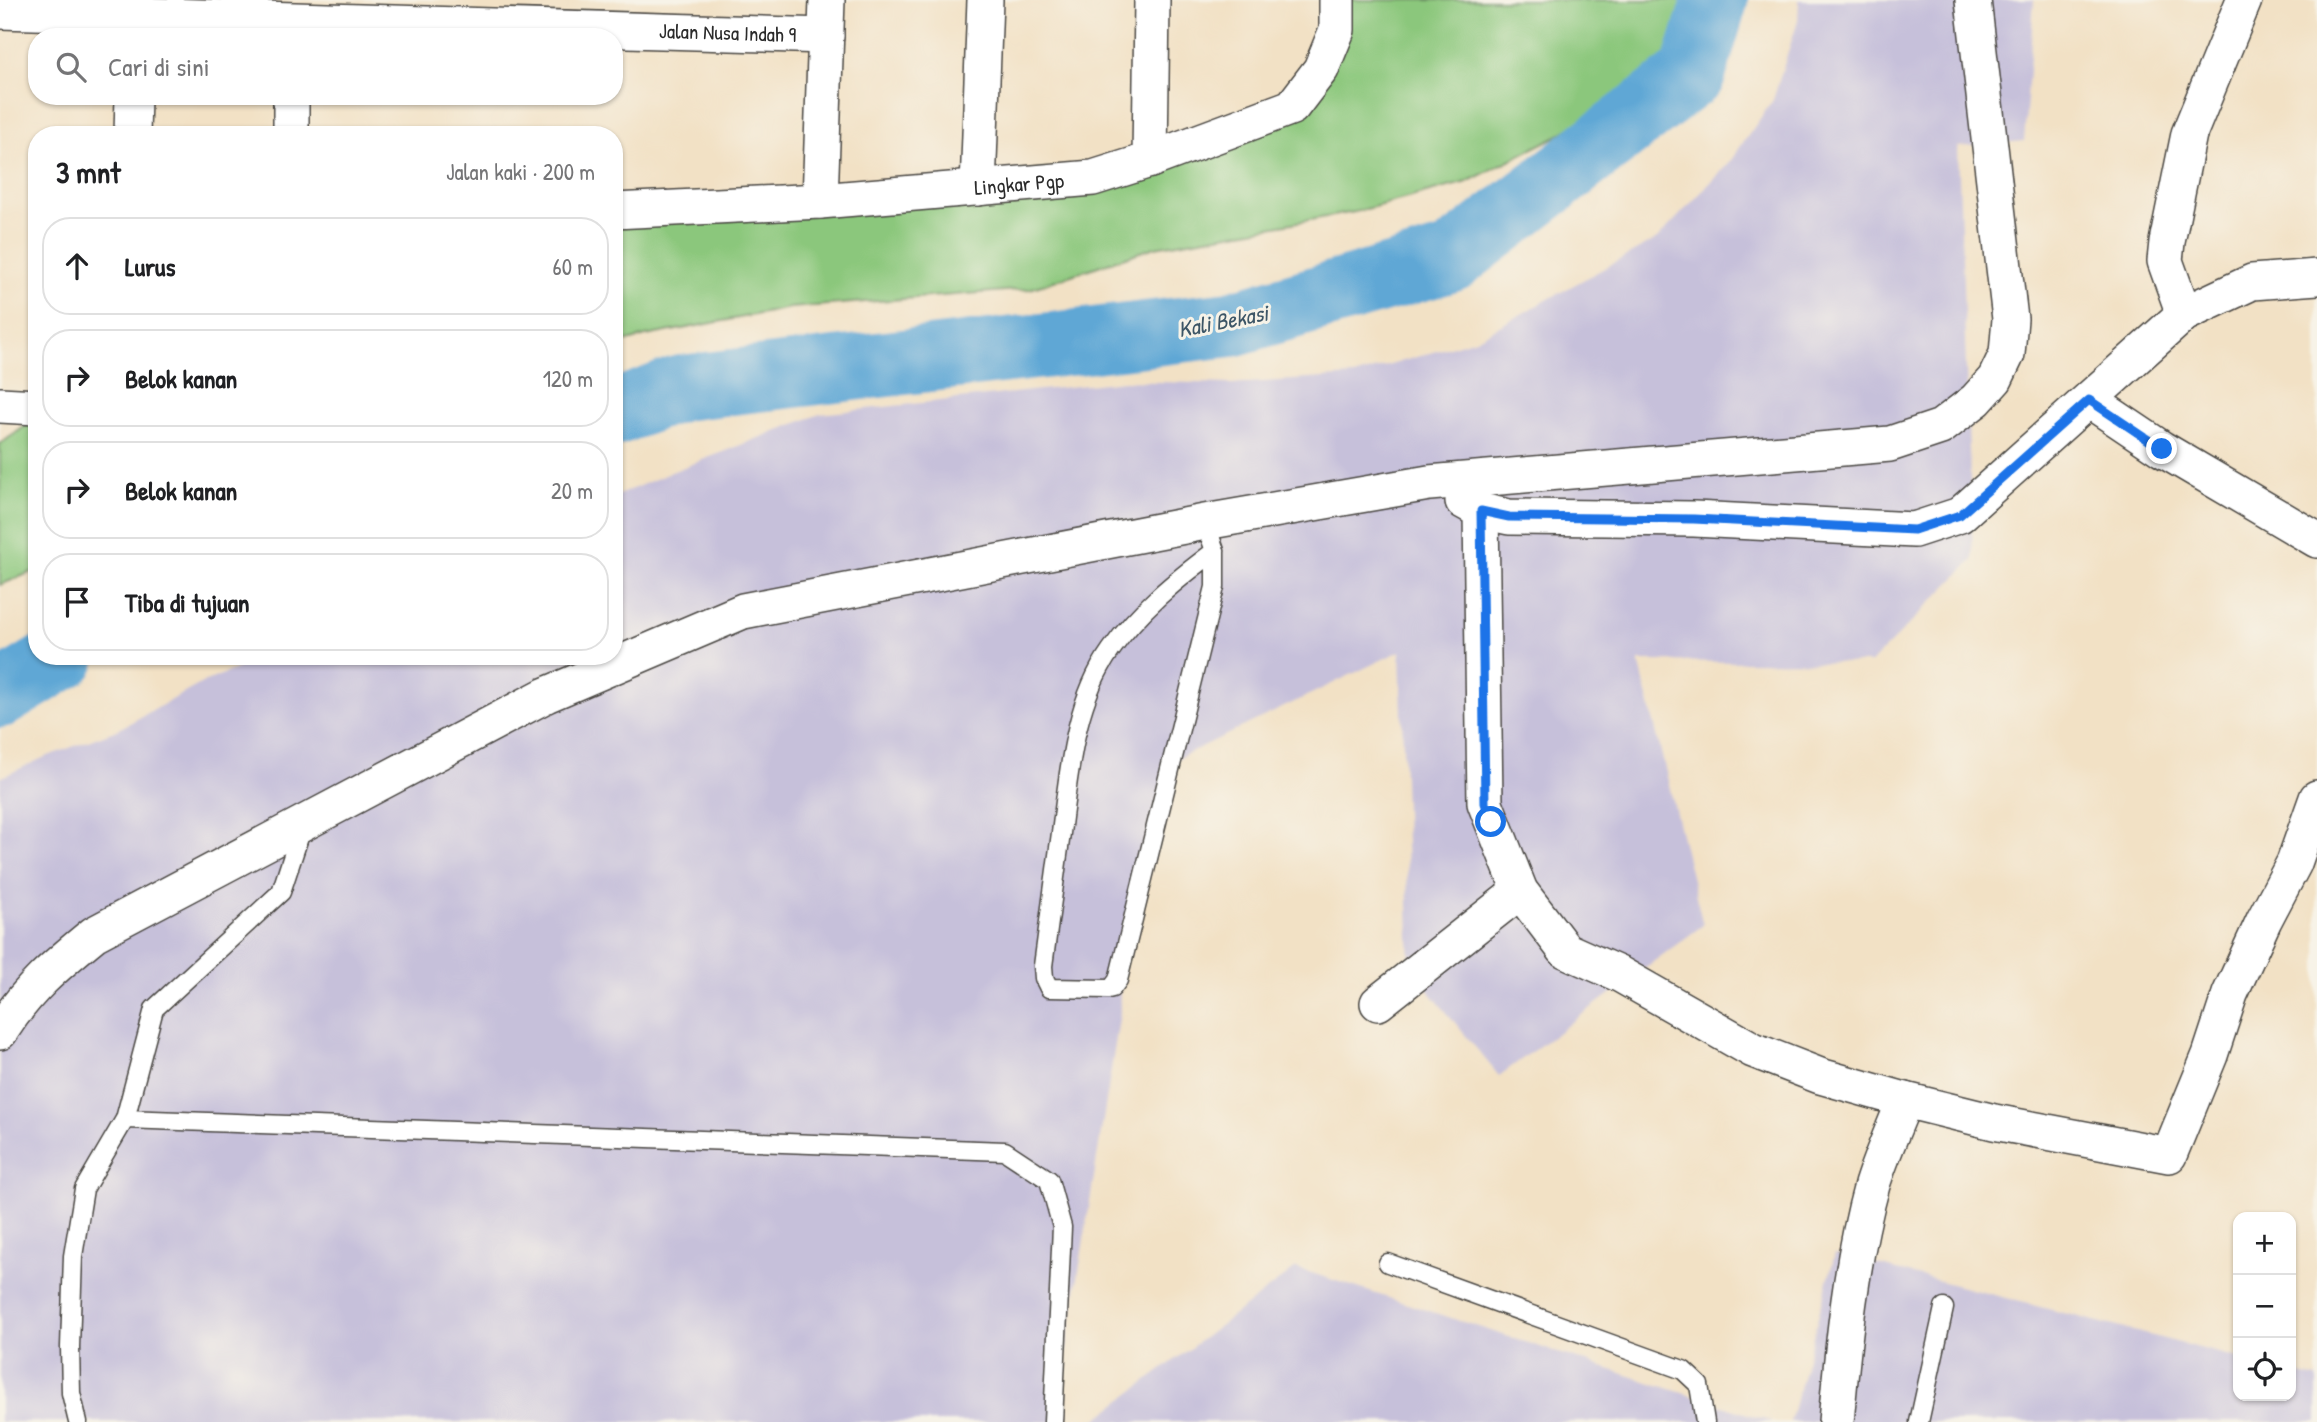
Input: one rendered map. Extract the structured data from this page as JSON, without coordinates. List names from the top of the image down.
{
  "streets": {
    "street": ["Jalan Nusa Indah 9", "Lingkar Pgp"]
  },
  "water": ["Kali Bekasi"],
  "page": {
    "search": "Cari di sini",
    "heading": ["3 mnt", "Jalan kaki · 200 m"],
    "list": [
      ["Lurus", "60 m"],
      ["Belok kanan", "120 m"],
      ["Belok kanan", "20 m"],
      "Tiba di tujuan"
    ],
    "map_buttons": ["+", "−"]
  }
}
